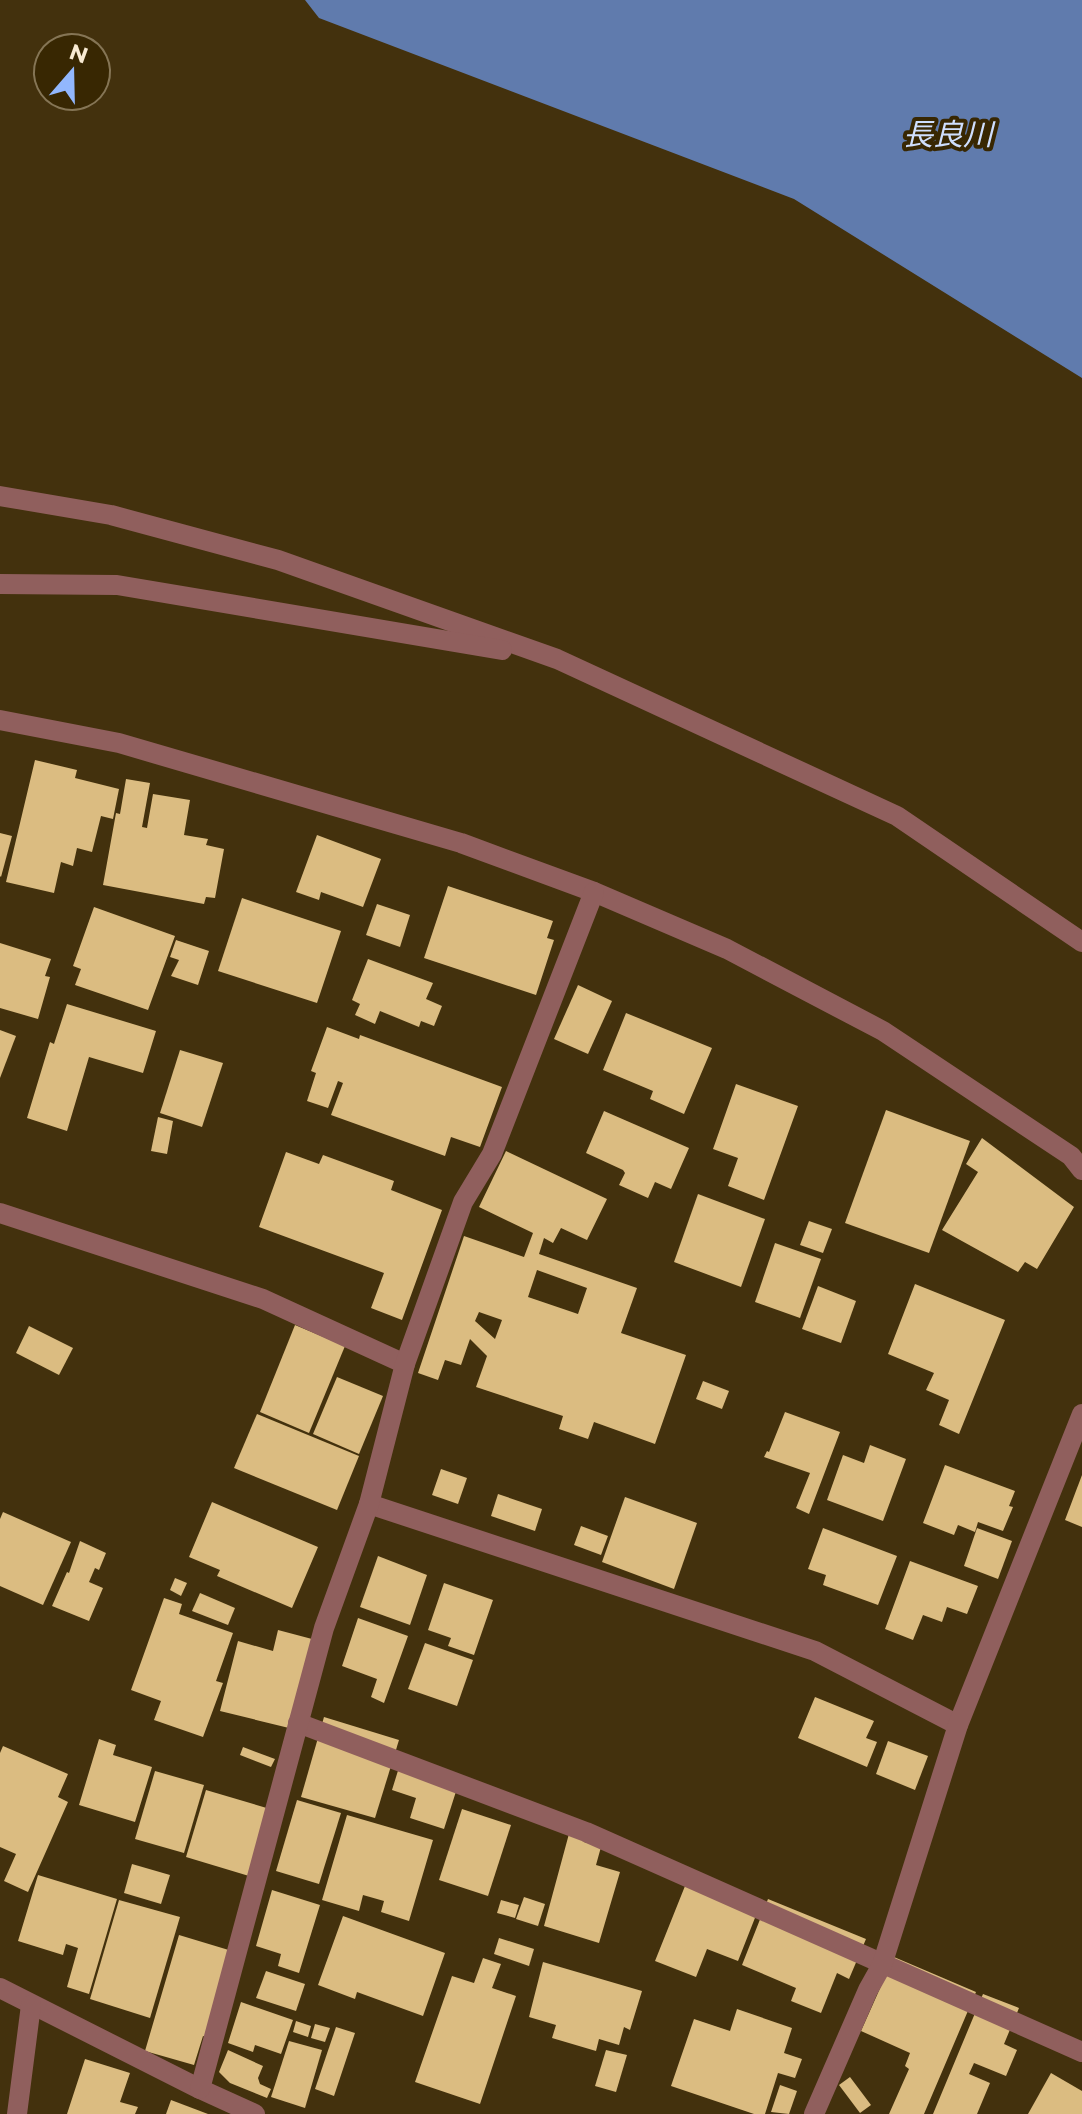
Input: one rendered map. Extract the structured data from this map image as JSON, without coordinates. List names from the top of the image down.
{
  "water": ["長良川"],
  "north": "top"
}
